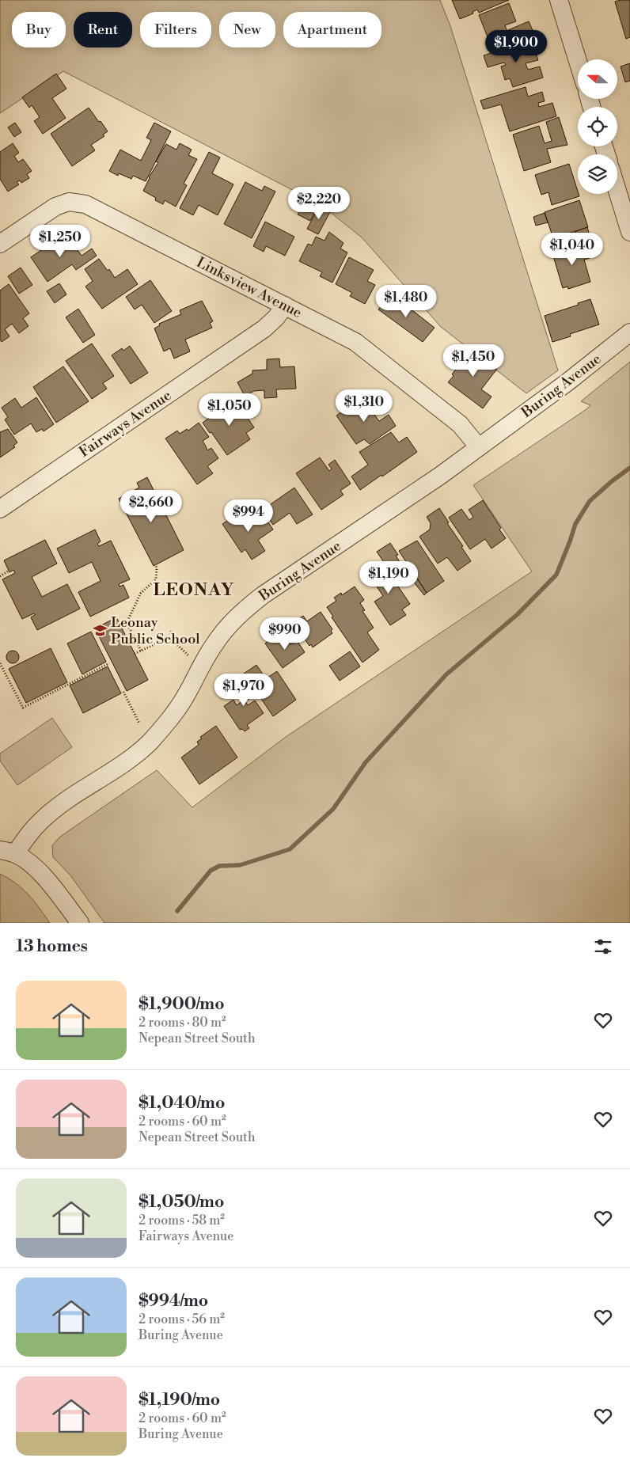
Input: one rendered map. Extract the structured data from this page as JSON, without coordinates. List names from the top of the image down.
{
  "streets": {
    "street": ["Linksview Avenue", "Buring Avenue", "Fairways Avenue"]
  },
  "crossings": [
    ["Linksview Avenue", "Buring Avenue"],
    ["Linksview Avenue", "Fairways Avenue"]
  ],
  "districts": ["LEONAY"],
  "places": {
    "school or university": ["Leonay Public School"]
  },
  "north": "left",
  "page": {
    "chip": [
      "Buy",
      "Rent",
      "Filters",
      "New",
      "Apartment"
    ],
    "price": [
      "$1,900",
      "$2,220",
      "$1,250",
      "$1,040",
      "$1,480",
      "$1,450",
      "$1,310",
      "$1,050",
      "$2,660",
      "$994",
      "$1,190",
      "$990",
      "$1,970"
    ],
    "heading": "13 homes",
    "list": [
      {
        "name": "$1,900/mo",
        "note": "2 rooms · 80 m² · Nepean Street South"
      },
      {
        "name": "$1,040/mo",
        "note": "2 rooms · 60 m² · Nepean Street South"
      },
      {
        "name": "$1,050/mo",
        "note": "2 rooms · 58 m² · Fairways Avenue"
      },
      {
        "name": "$994/mo",
        "note": "2 rooms · 56 m² · Buring Avenue"
      },
      {
        "name": "$1,190/mo",
        "note": "2 rooms · 60 m² · Buring Avenue"
      }
    ]
  }
}
